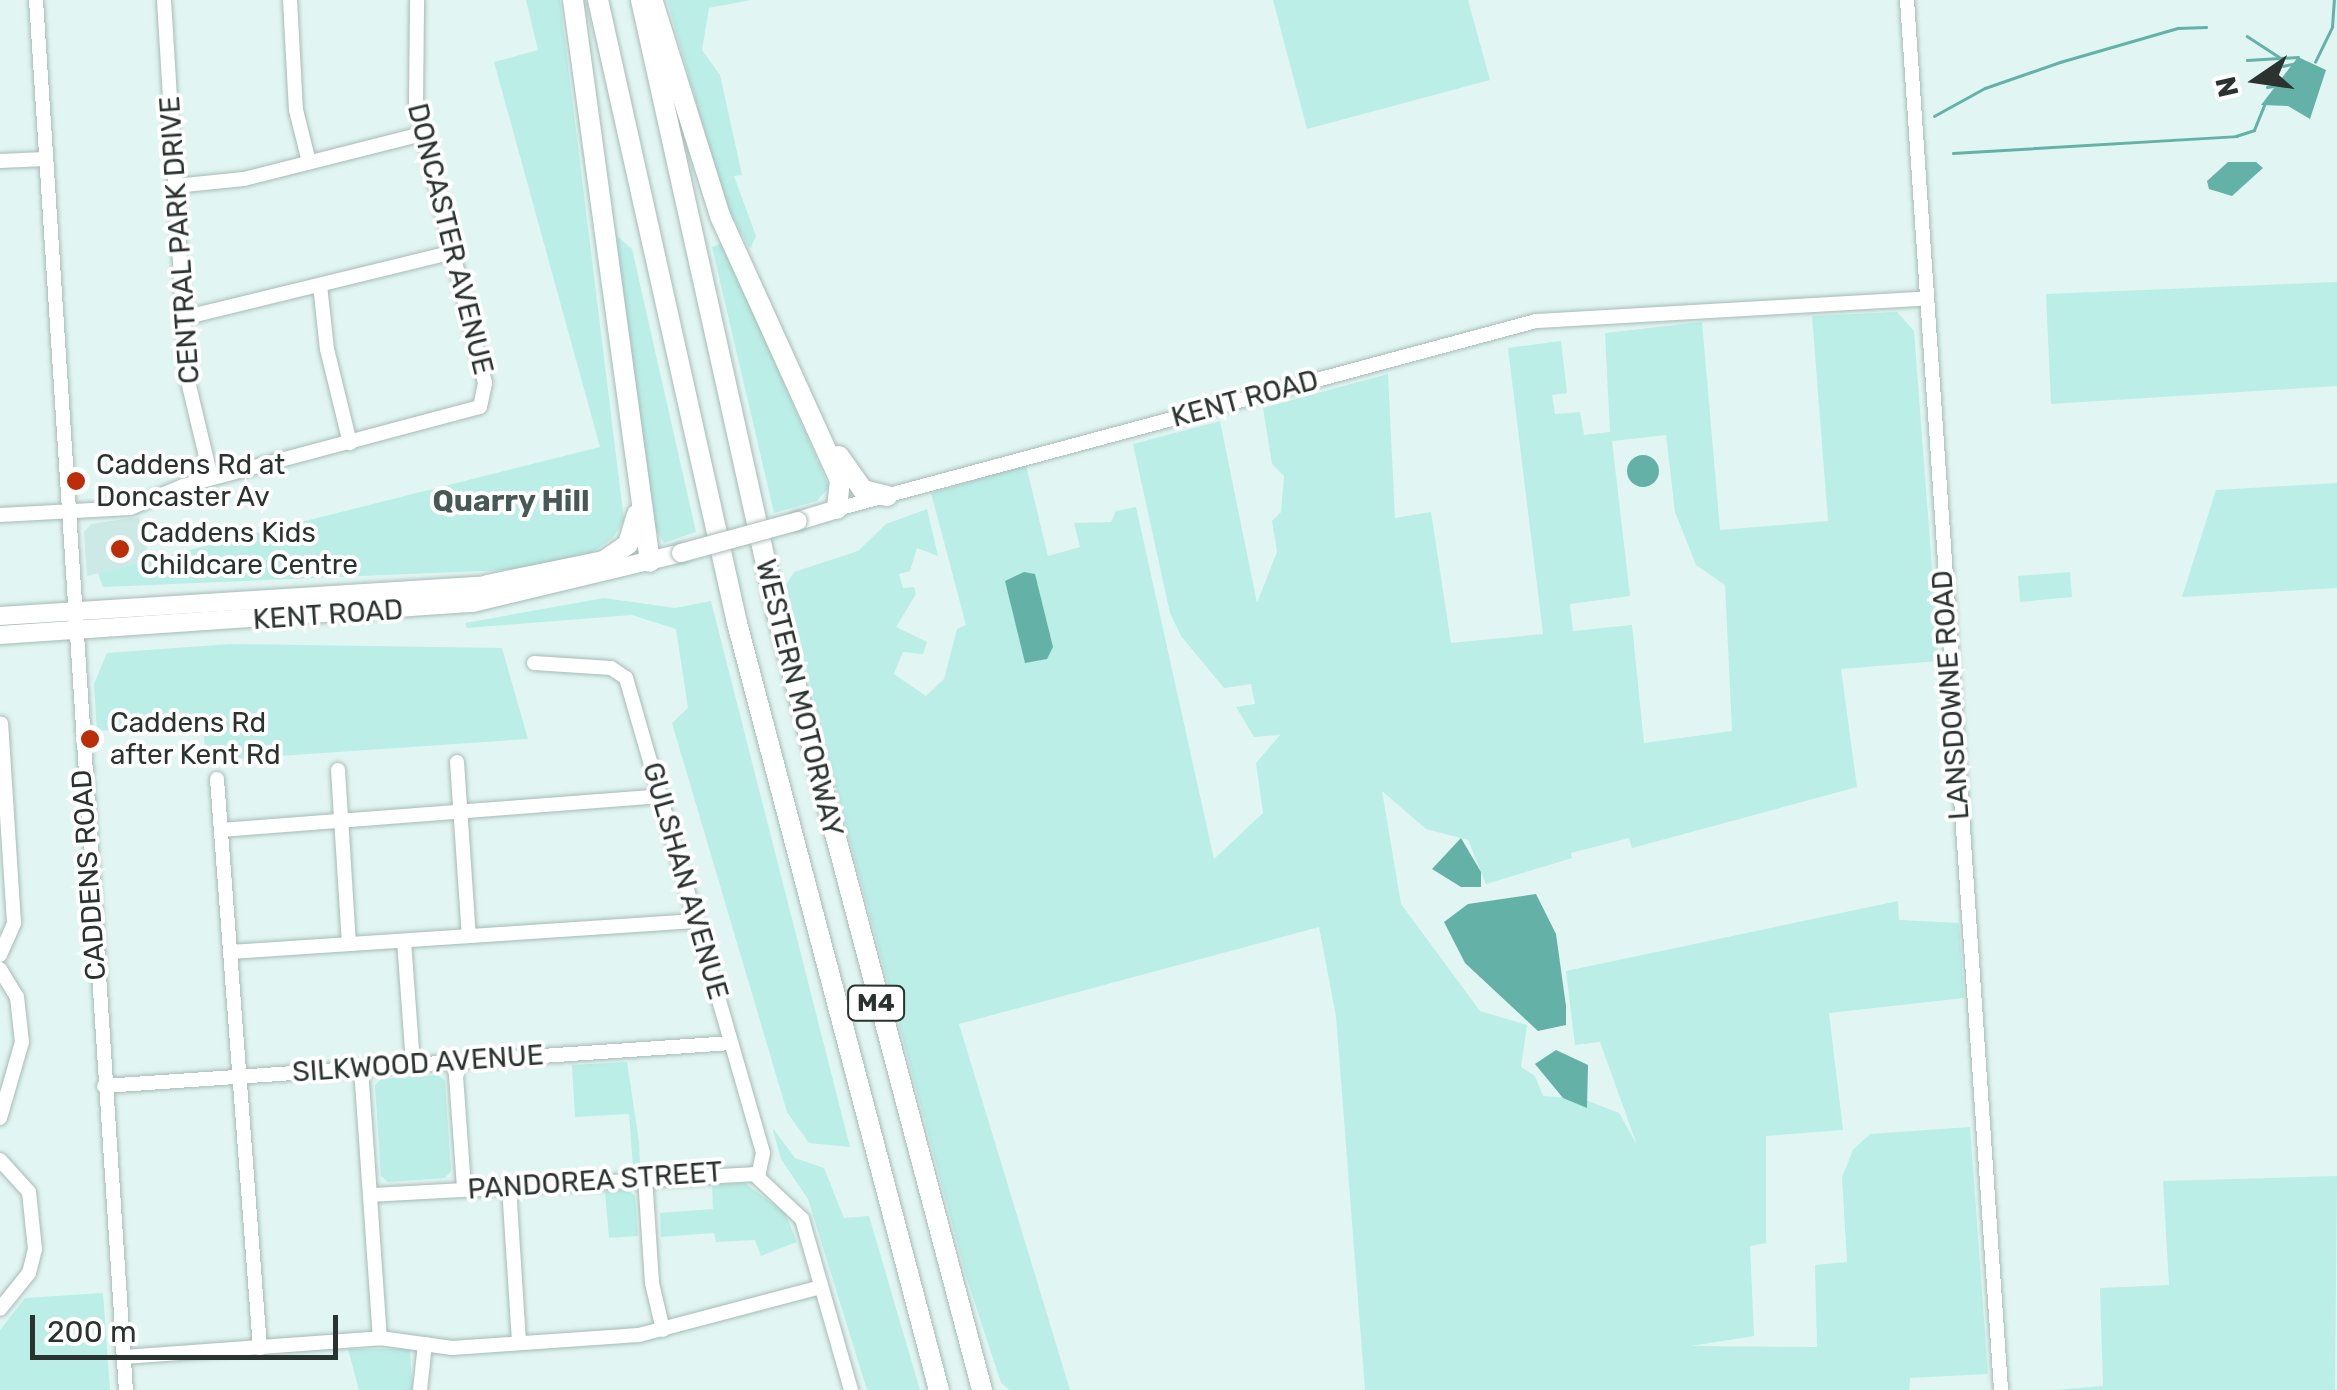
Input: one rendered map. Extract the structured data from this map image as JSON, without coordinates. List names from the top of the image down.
{
  "streets": {
    "highway": ["WESTERN MOTORWAY", "M4"],
    "main road": ["KENT ROAD"],
    "street": [
      "DONCASTER AVENUE",
      "CENTRAL PARK DRIVE",
      "LANSDOWNE ROAD",
      "CADDENS ROAD",
      "GULSHAN AVENUE",
      "SILKWOOD AVENUE",
      "PANDOREA STREET"
    ]
  },
  "crossings": [
    ["DONCASTER AVENUE", "CENTRAL PARK DRIVE"],
    ["DONCASTER AVENUE", "CADDENS ROAD"],
    ["KENT ROAD", "LANSDOWNE ROAD"],
    ["KENT ROAD", "CADDENS ROAD"],
    ["CADDENS ROAD", "SILKWOOD AVENUE"],
    ["GULSHAN AVENUE", "SILKWOOD AVENUE"],
    ["GULSHAN AVENUE", "PANDOREA STREET"]
  ],
  "districts": ["Quarry Hill"],
  "places": ["Caddens Rd at Doncaster Av", "Caddens Kids Childcare Centre", "Caddens Rd after Kent Rd"],
  "scale_bar": "200 m",
  "north": "left"
}
